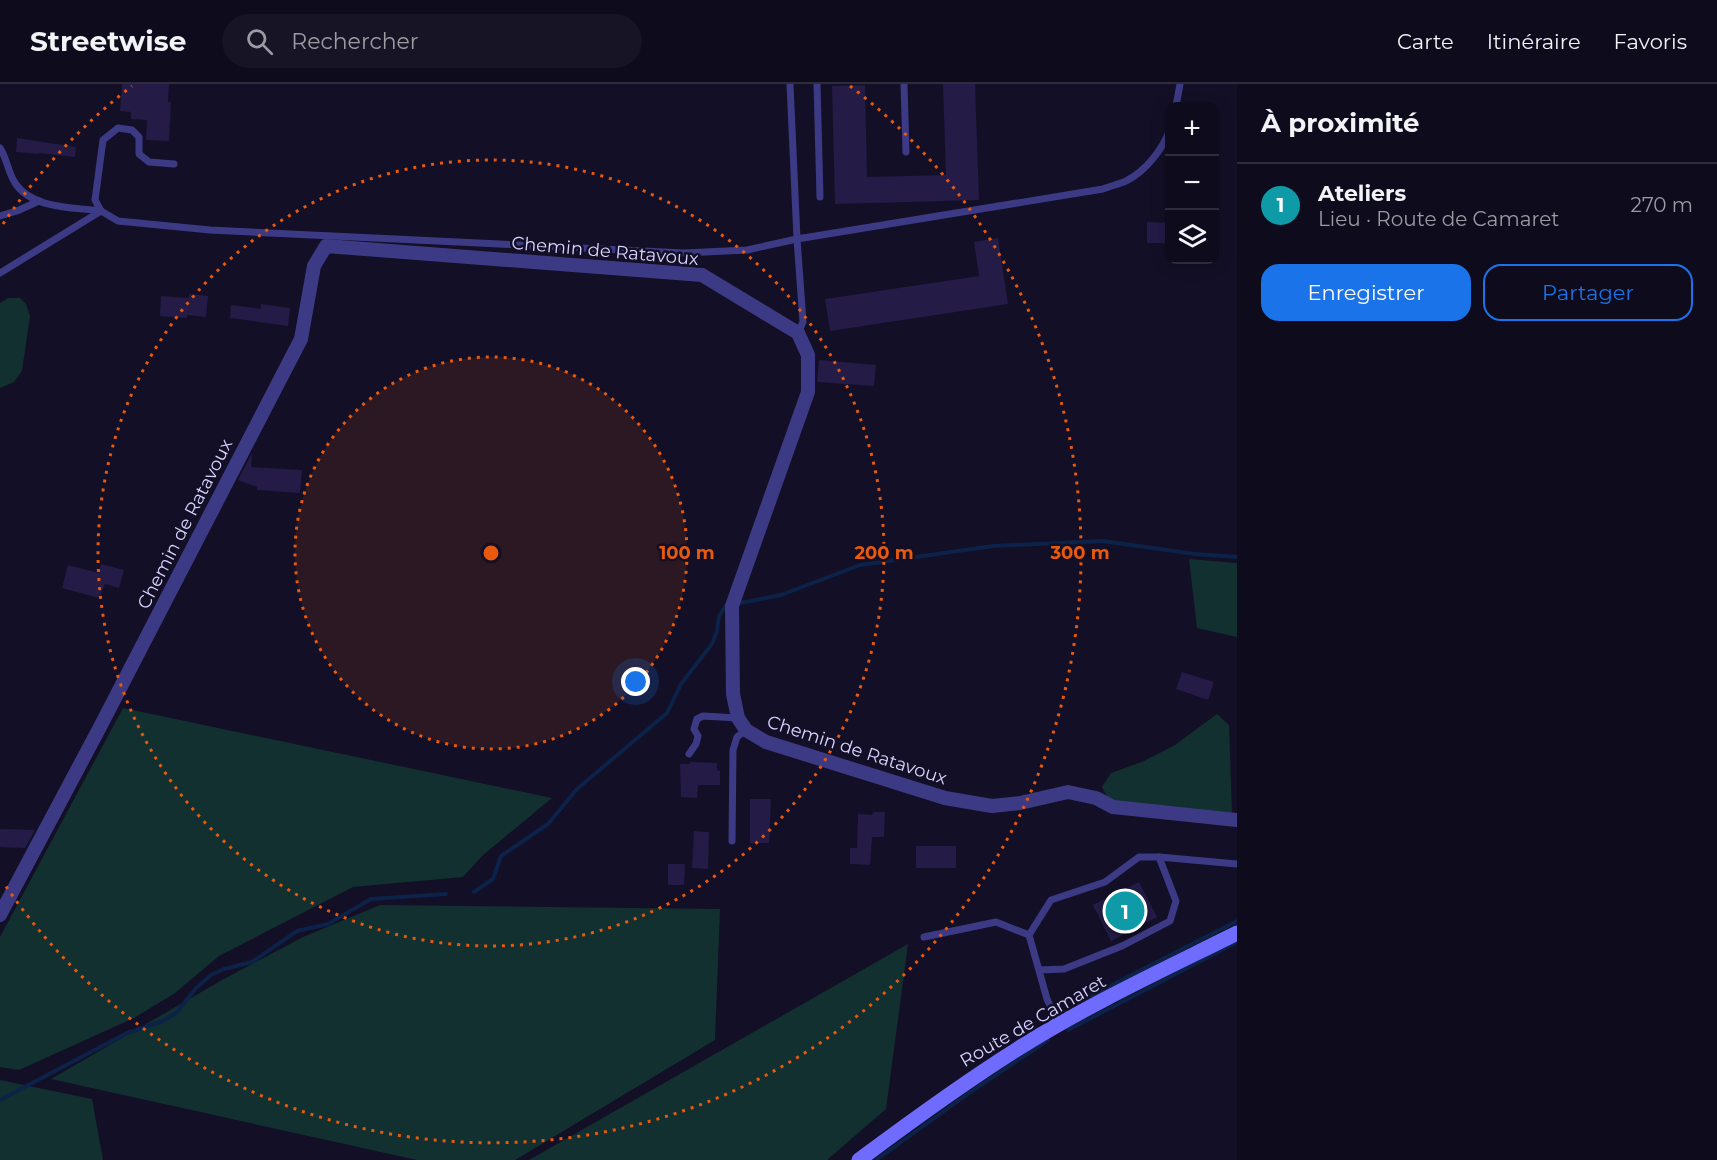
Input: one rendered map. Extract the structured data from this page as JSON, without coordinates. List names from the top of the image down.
{
  "streets": {
    "main road": ["Route de Camaret"],
    "street": ["Chemin de Ratavoux"]
  },
  "page": {
    "header": "Streetwise",
    "search": "Rechercher",
    "nav": ["Carte", "Itinéraire", "Favoris"],
    "heading": "À proximité",
    "map_buttons": ["+", "−"],
    "list": [
      {
        "mark": "1",
        "name": "Ateliers",
        "note": "Lieu · Route de Camaret",
        "value": "270 m"
      }
    ],
    "buttons": ["Enregistrer", "Partager"],
    "pins": "1"
  },
  "rings": ["100 m", "200 m", "300 m"]
}
